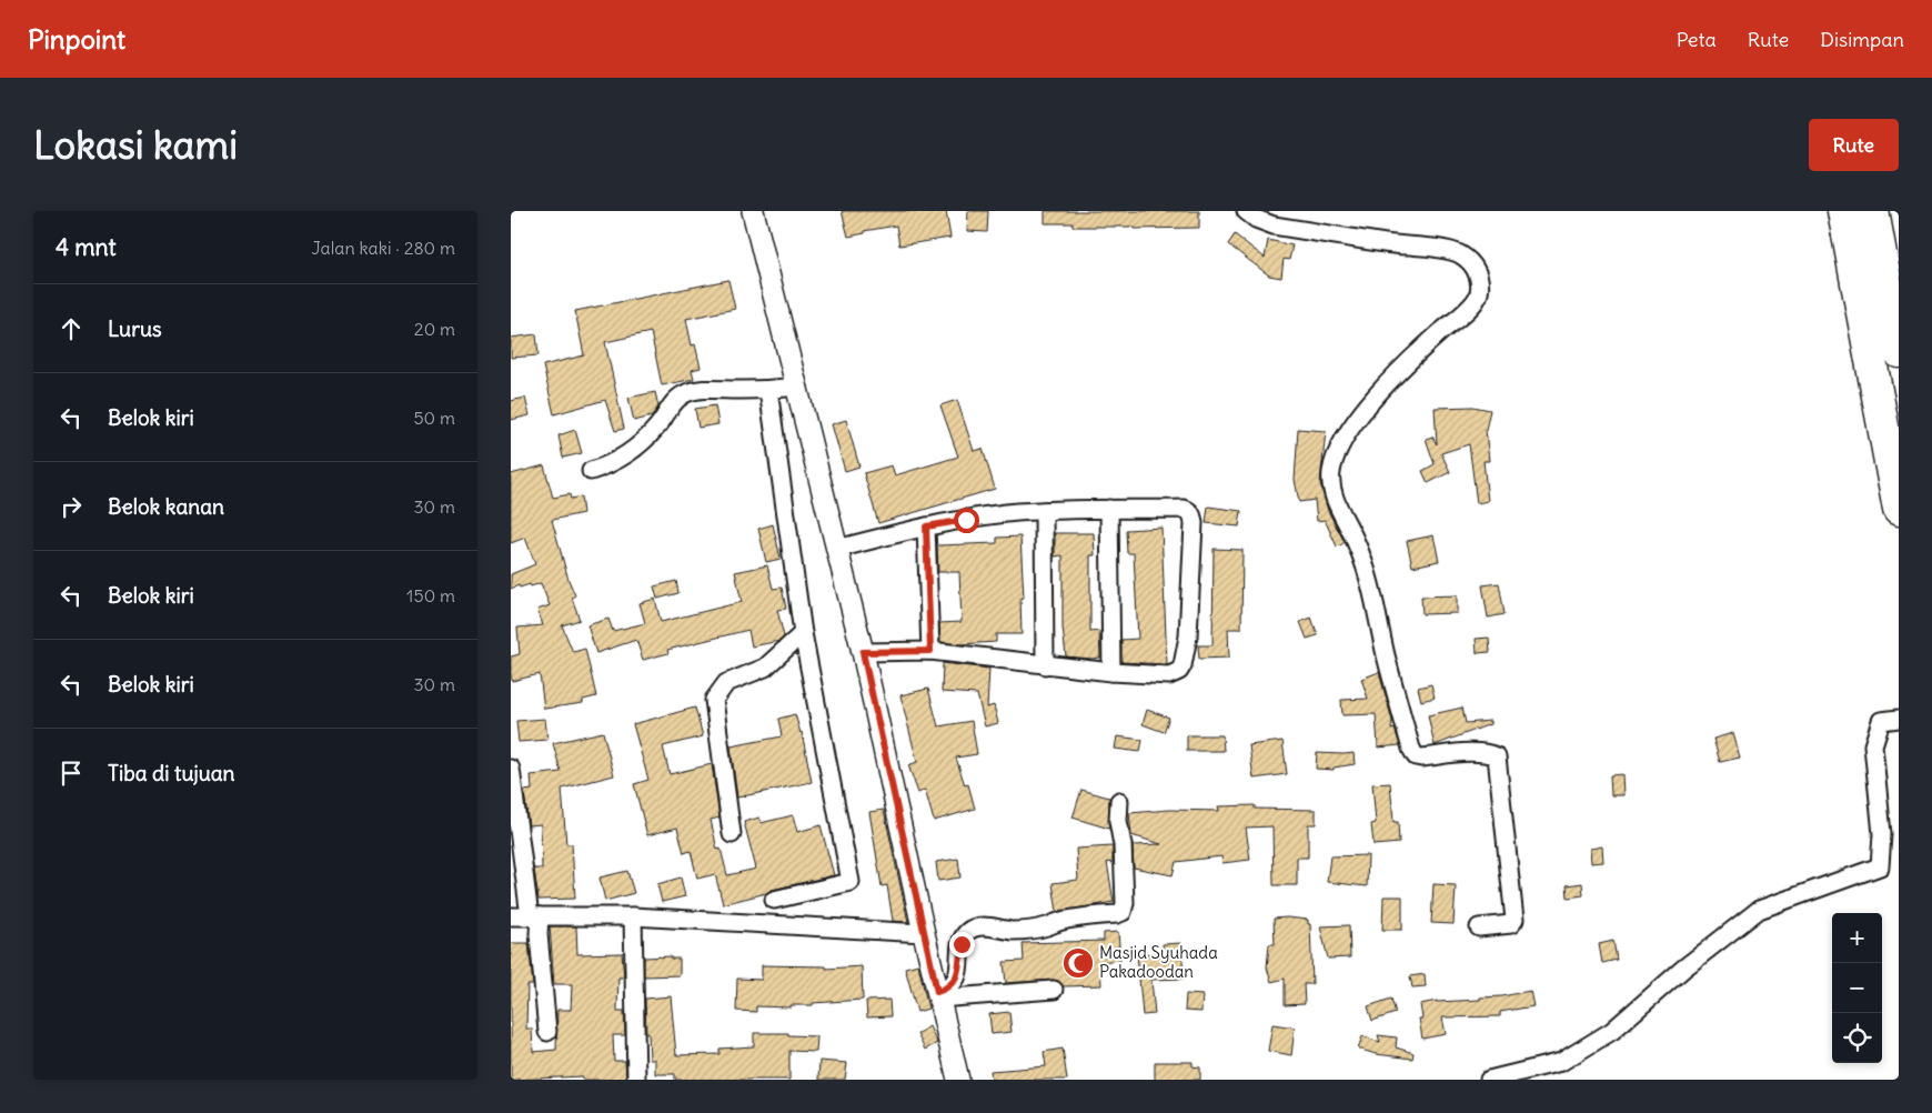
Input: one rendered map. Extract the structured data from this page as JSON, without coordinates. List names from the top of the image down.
{
  "places": {
    "mosque": ["Masjid Syuhada Pakadoodan"]
  },
  "page": {
    "header": "Pinpoint",
    "nav": ["Peta", "Rute", "Disimpan"],
    "buttons": "Rute",
    "title": "Lokasi kami",
    "heading": ["4 mnt", "Jalan kaki · 280 m"],
    "list": [
      ["Lurus", "20 m"],
      ["Belok kiri", "50 m"],
      ["Belok kanan", "30 m"],
      ["Belok kiri", "150 m"],
      ["Belok kiri", "30 m"],
      "Tiba di tujuan"
    ],
    "map_buttons": ["+", "−"]
  }
}
